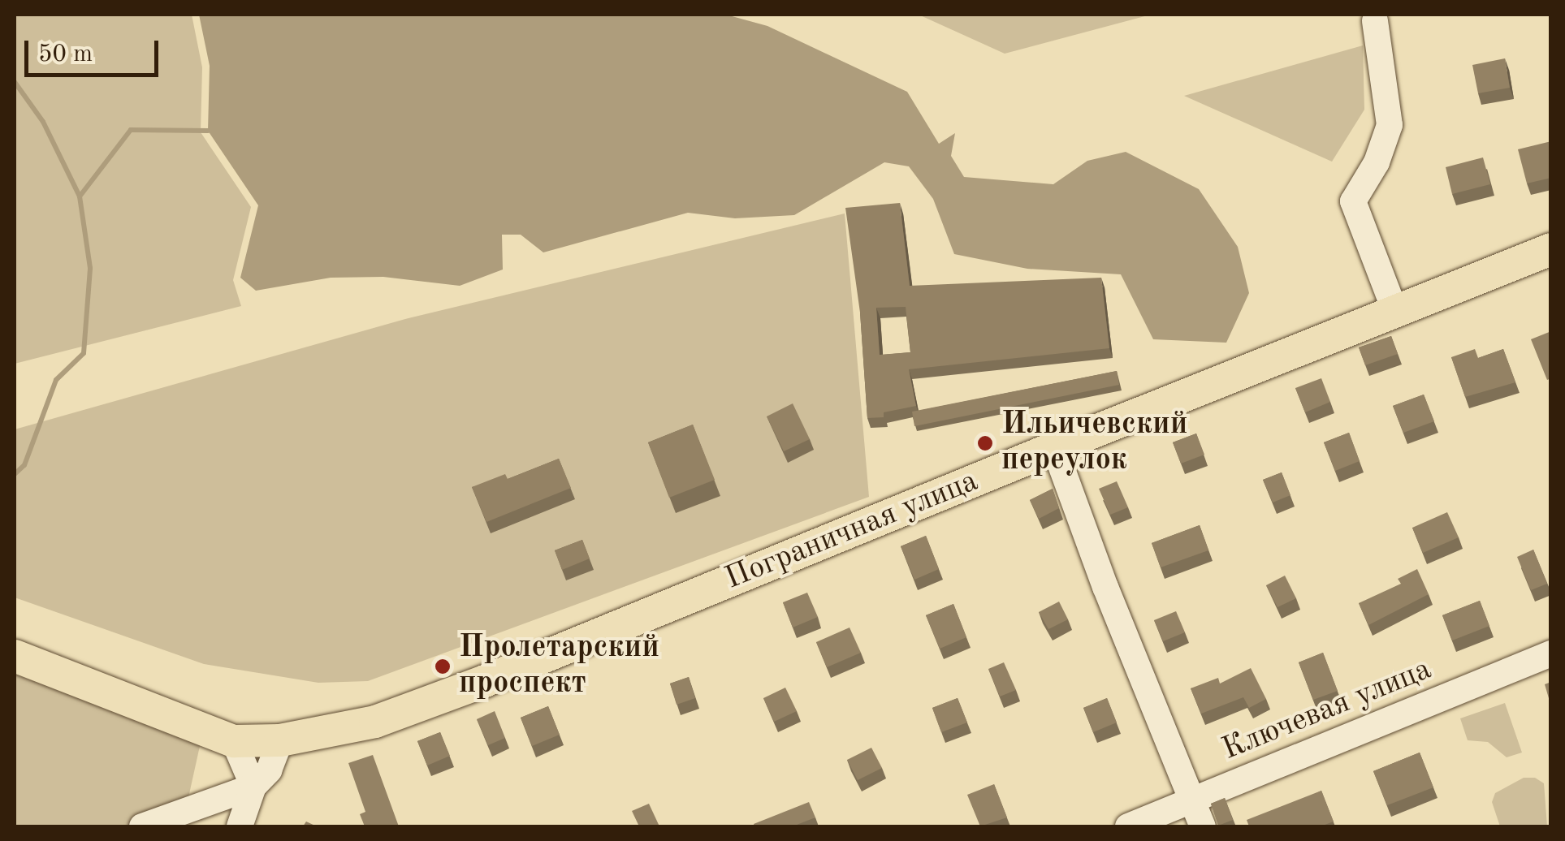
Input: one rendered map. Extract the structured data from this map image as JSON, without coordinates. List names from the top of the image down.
{
  "streets": {
    "main road": ["Пограничная улица"],
    "street": ["Ключевая улица"]
  },
  "places": ["Ильичевский переулок", "Пролетарский проспект"],
  "scale_bar": "50 m"
}
